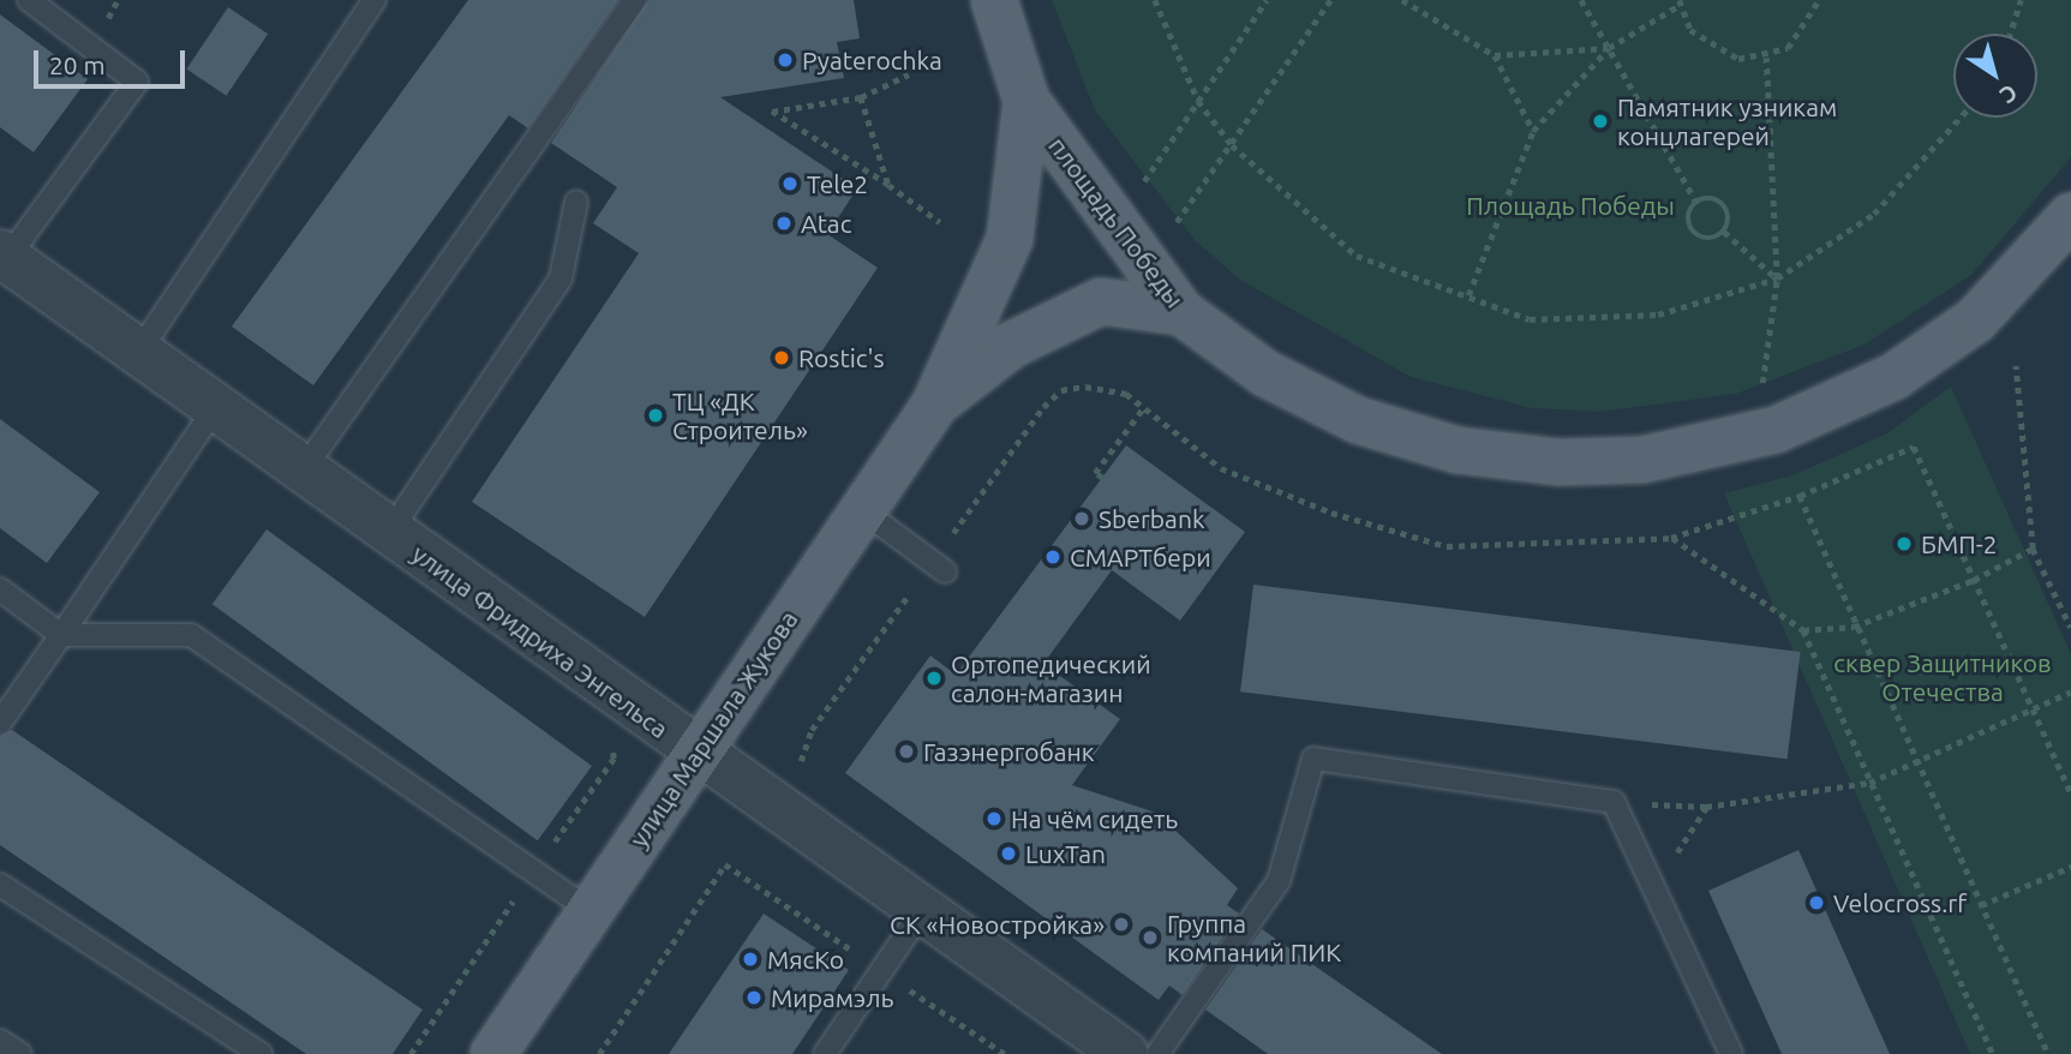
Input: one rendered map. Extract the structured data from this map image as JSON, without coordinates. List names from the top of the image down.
{
  "streets": {
    "main road": ["площадь Победы", "улица Маршала Жукова"],
    "street": ["улица Фридриха Энгельса"]
  },
  "crossings": [
    ["улица Фридриха Энгельса", "улица Маршала Жукова"]
  ],
  "parks": ["Площадь Победы", "сквер Защитников Отечества"],
  "places": [
    "Pyaterochka",
    "Памятник узникам концлагерей",
    "Tele2",
    "Atac",
    "Rostic's",
    "ТЦ «ДК Строитель»",
    "Sberbank",
    "БМП-2",
    "СМАРТбери",
    "Ортопедический салон-магазин",
    "Газэнергобанк",
    "На чём сидеть",
    "LuxTan",
    "Velocross.rf",
    "СК «Новостройка»",
    "Группа компаний ПИК",
    "МясКо",
    "Мирамэль"
  ],
  "scale_bar": "20 m",
  "north": "bottom right"
}
